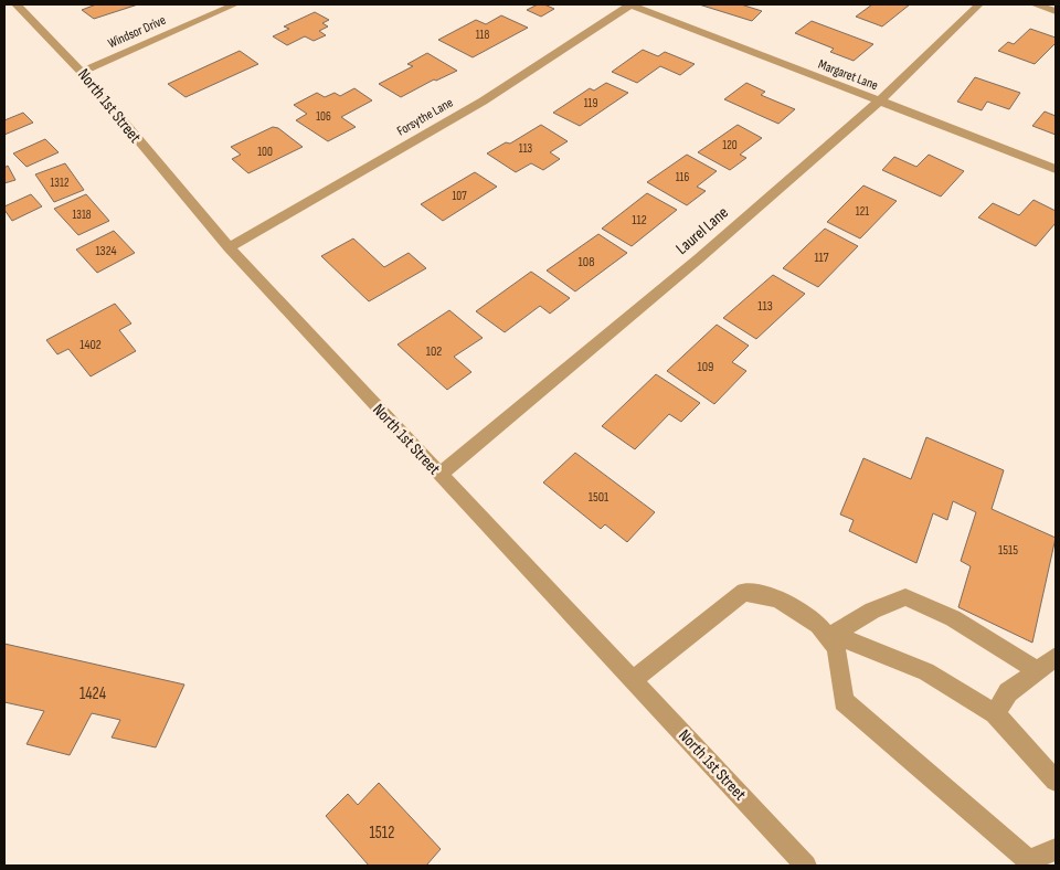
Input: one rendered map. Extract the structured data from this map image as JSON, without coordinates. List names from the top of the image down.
{
  "streets": {
    "street": [
      "Windsor Drive",
      "Margaret Lane",
      "North 1st Street",
      "Forsythe Lane",
      "Laurel Lane"
    ]
  },
  "crossings": [
    ["Windsor Drive", "North 1st Street"],
    ["Margaret Lane", "Forsythe Lane"],
    ["Margaret Lane", "Laurel Lane"],
    ["North 1st Street", "Forsythe Lane"],
    ["North 1st Street", "Laurel Lane"]
  ],
  "house_numbers": [
    "118",
    "119",
    "106",
    "120",
    "113",
    "100",
    "116",
    "1312",
    "107",
    "121",
    "1318",
    "112",
    "1324",
    "117",
    "108",
    "113",
    "1402",
    "102",
    "109",
    "1501",
    "1515",
    "1424",
    "1512"
  ]
}
